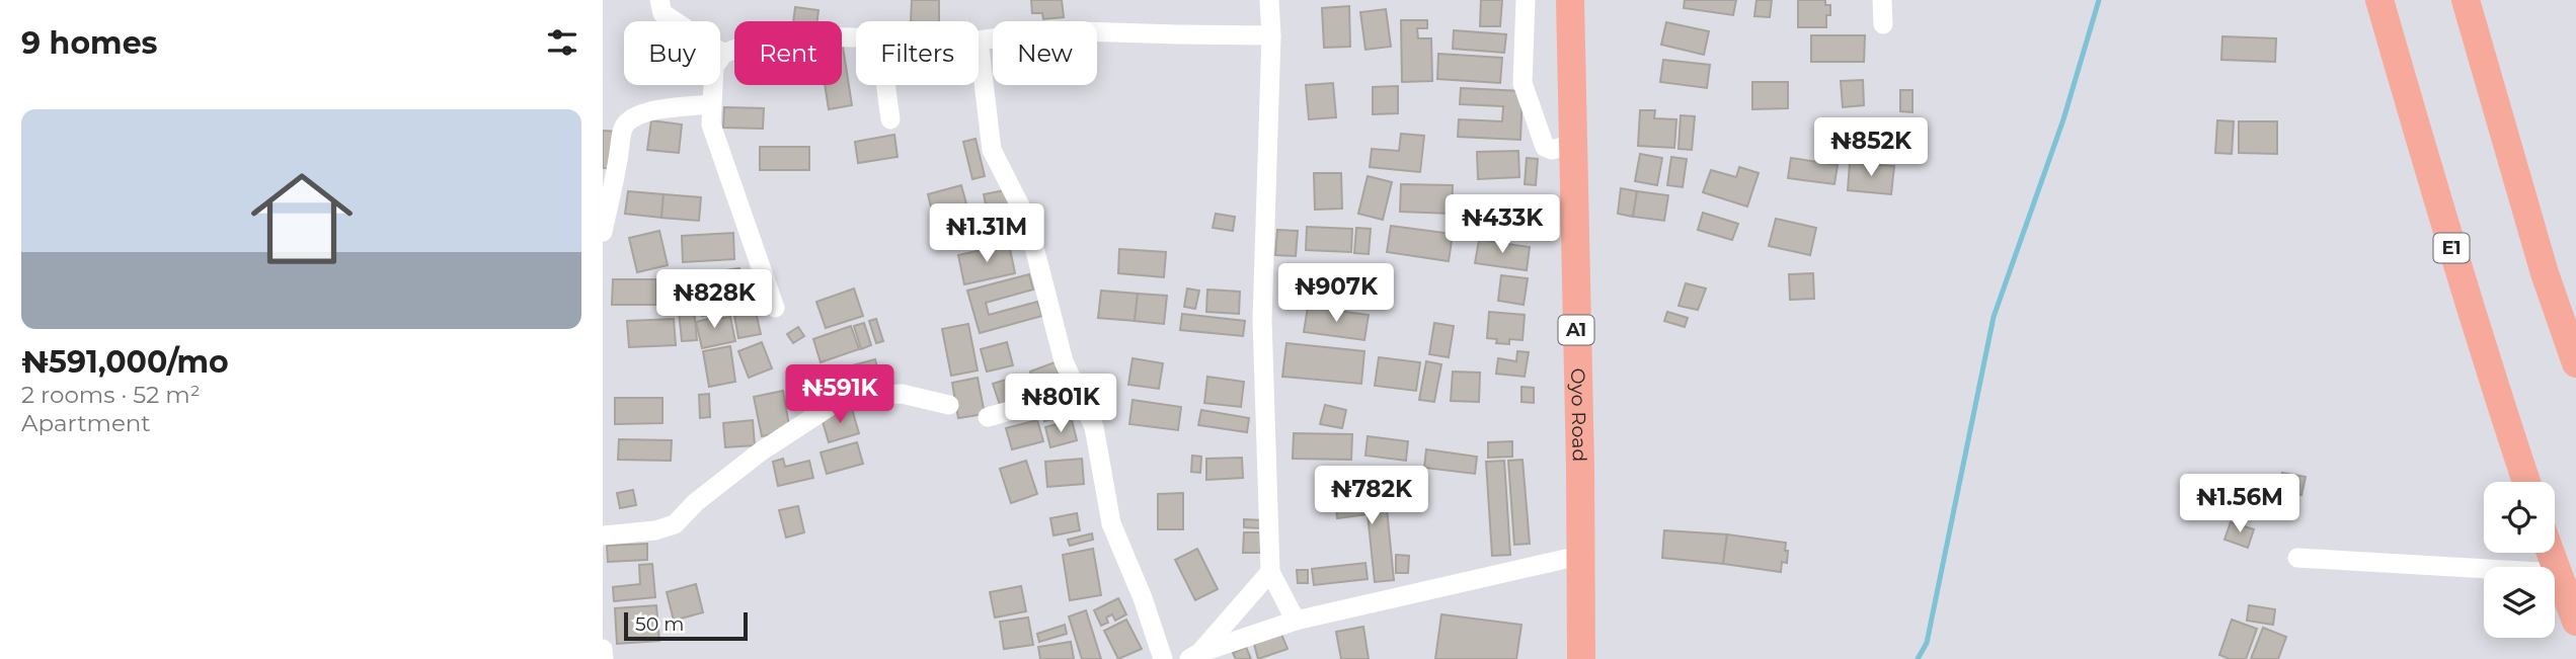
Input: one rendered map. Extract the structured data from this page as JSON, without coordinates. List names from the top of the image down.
{
  "streets": {
    "highway": ["E1", "A1", "Oyo Road"]
  },
  "scale_bar": "50 m",
  "page": {
    "heading": "9 homes",
    "chip": [
      "Buy",
      "Rent",
      "Filters",
      "New"
    ],
    "list": [
      {
        "name": "₦591,000/mo",
        "note": "2 rooms · 52 m² · Apartment"
      }
    ],
    "price": [
      "₦852K",
      "₦433K",
      "₦1.31M",
      "₦907K",
      "₦828K",
      "₦591K",
      "₦801K",
      "₦782K",
      "₦1.56M"
    ],
    "scale": "50 m"
  }
}
